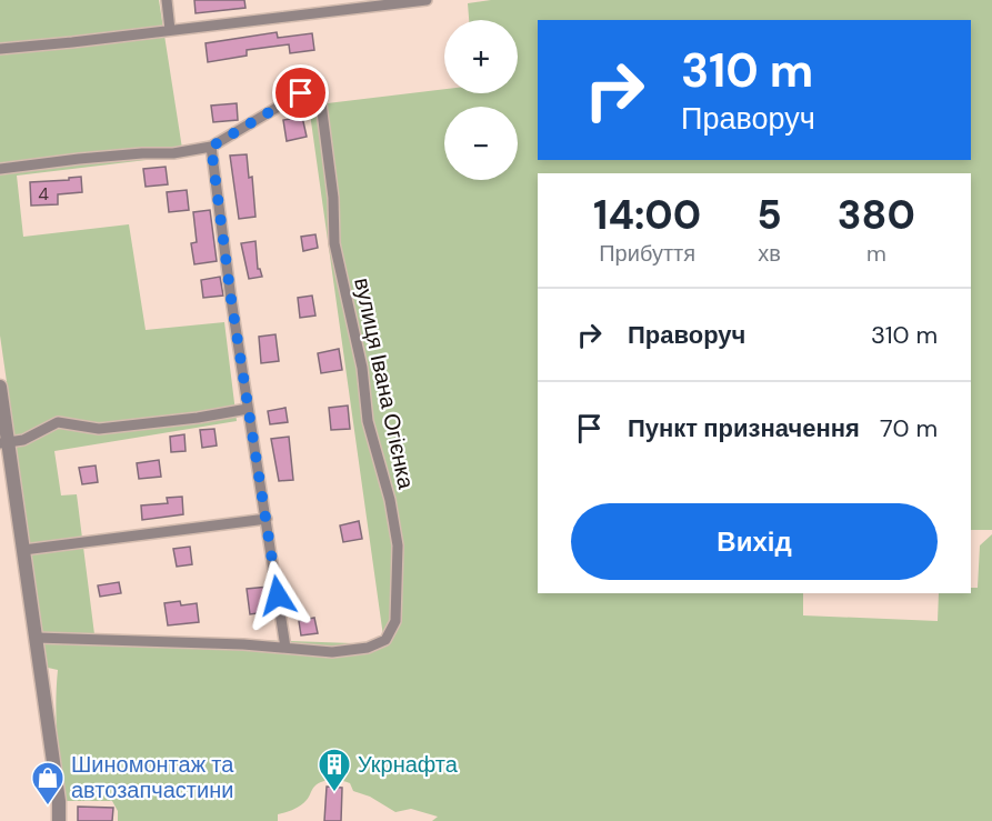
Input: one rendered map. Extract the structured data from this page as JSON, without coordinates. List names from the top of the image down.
{
  "streets": {
    "street": ["вулиця Івана Огієнка"]
  },
  "places": {
    "building": ["Укрнафта"],
    "shop": ["Шиномонтаж та автозапчастини"]
  },
  "house_numbers": ["4"],
  "page": {
    "map_buttons": ["+", "−"],
    "turn": ["310 m", "Праворуч"],
    "eta": [
      "14:00",
      "Прибуття",
      "5",
      "хв",
      "380",
      "m"
    ],
    "list": [
      {
        "name": "Праворуч",
        "value": "310 m"
      },
      {
        "name": "Пункт призначення",
        "value": "70 m"
      }
    ],
    "buttons": "Вихід"
  }
}
